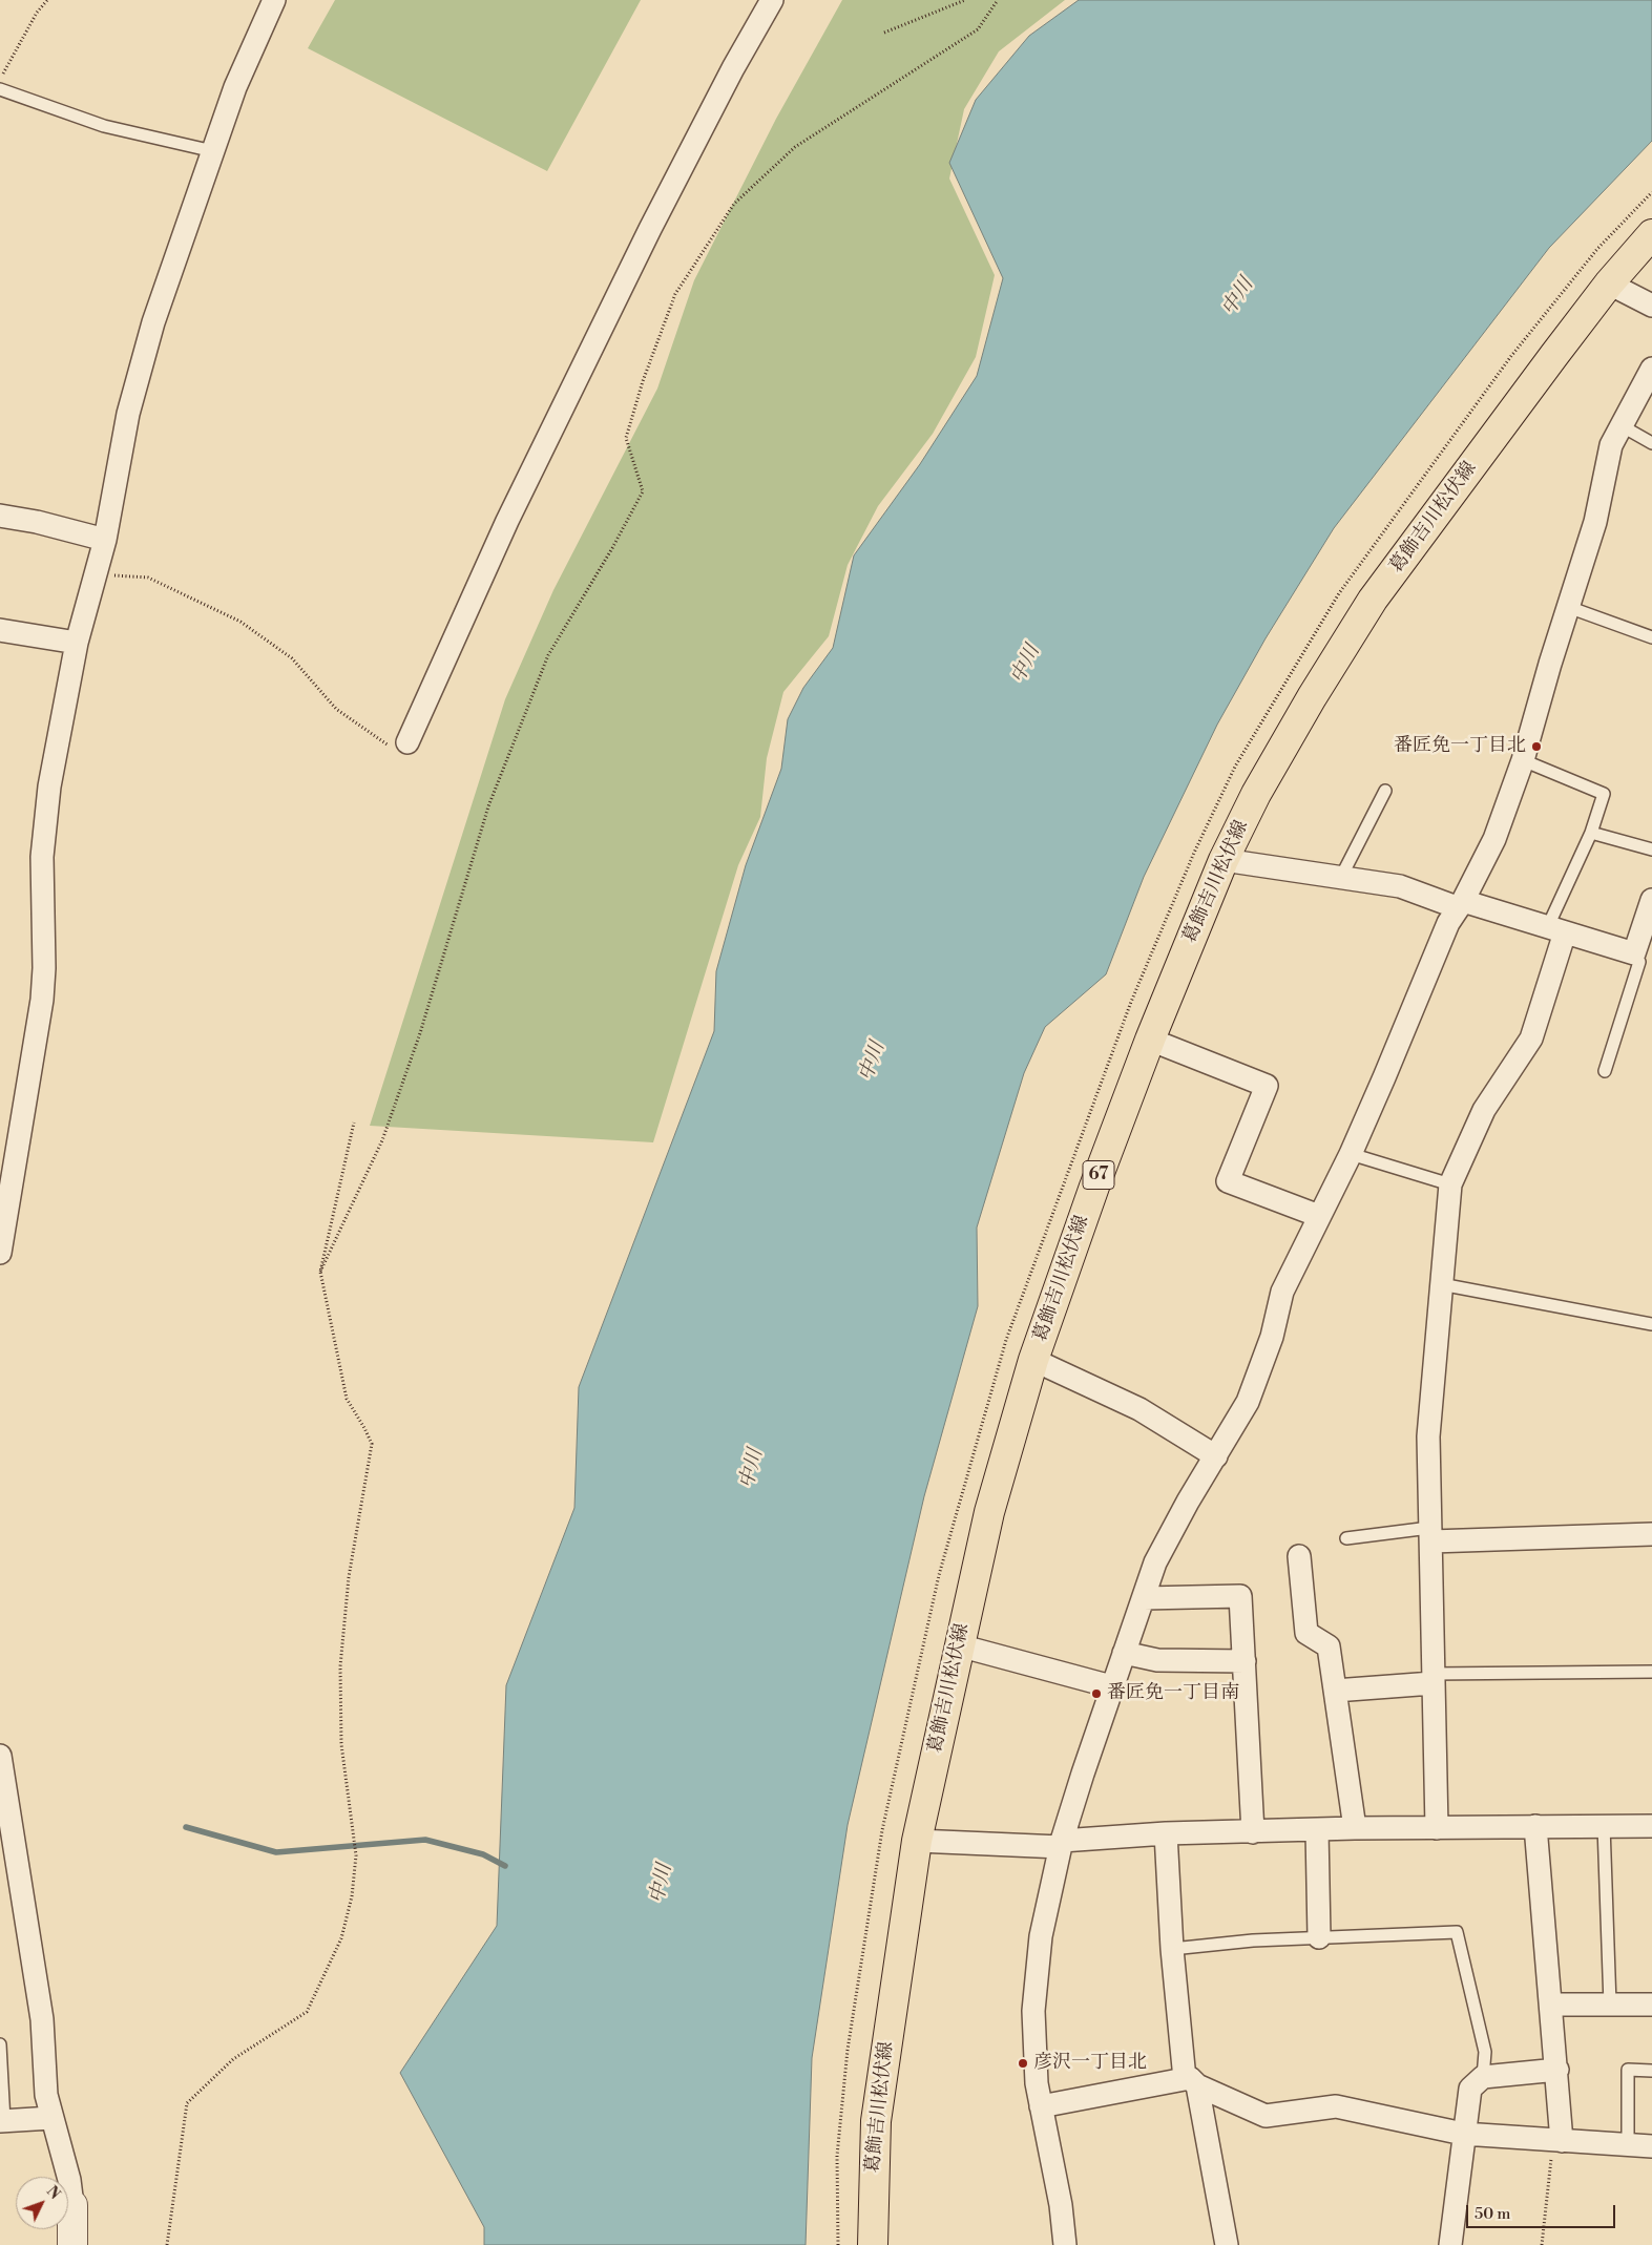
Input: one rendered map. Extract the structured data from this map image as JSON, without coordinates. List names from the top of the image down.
{
  "streets": {
    "main road": ["葛飾吉川松伏線", "67"]
  },
  "water": ["中川"],
  "places": ["番匠免一丁目北", "番匠免一丁目南", "彦沢一丁目北"],
  "scale_bar": "50 m",
  "north": "top right"
}
